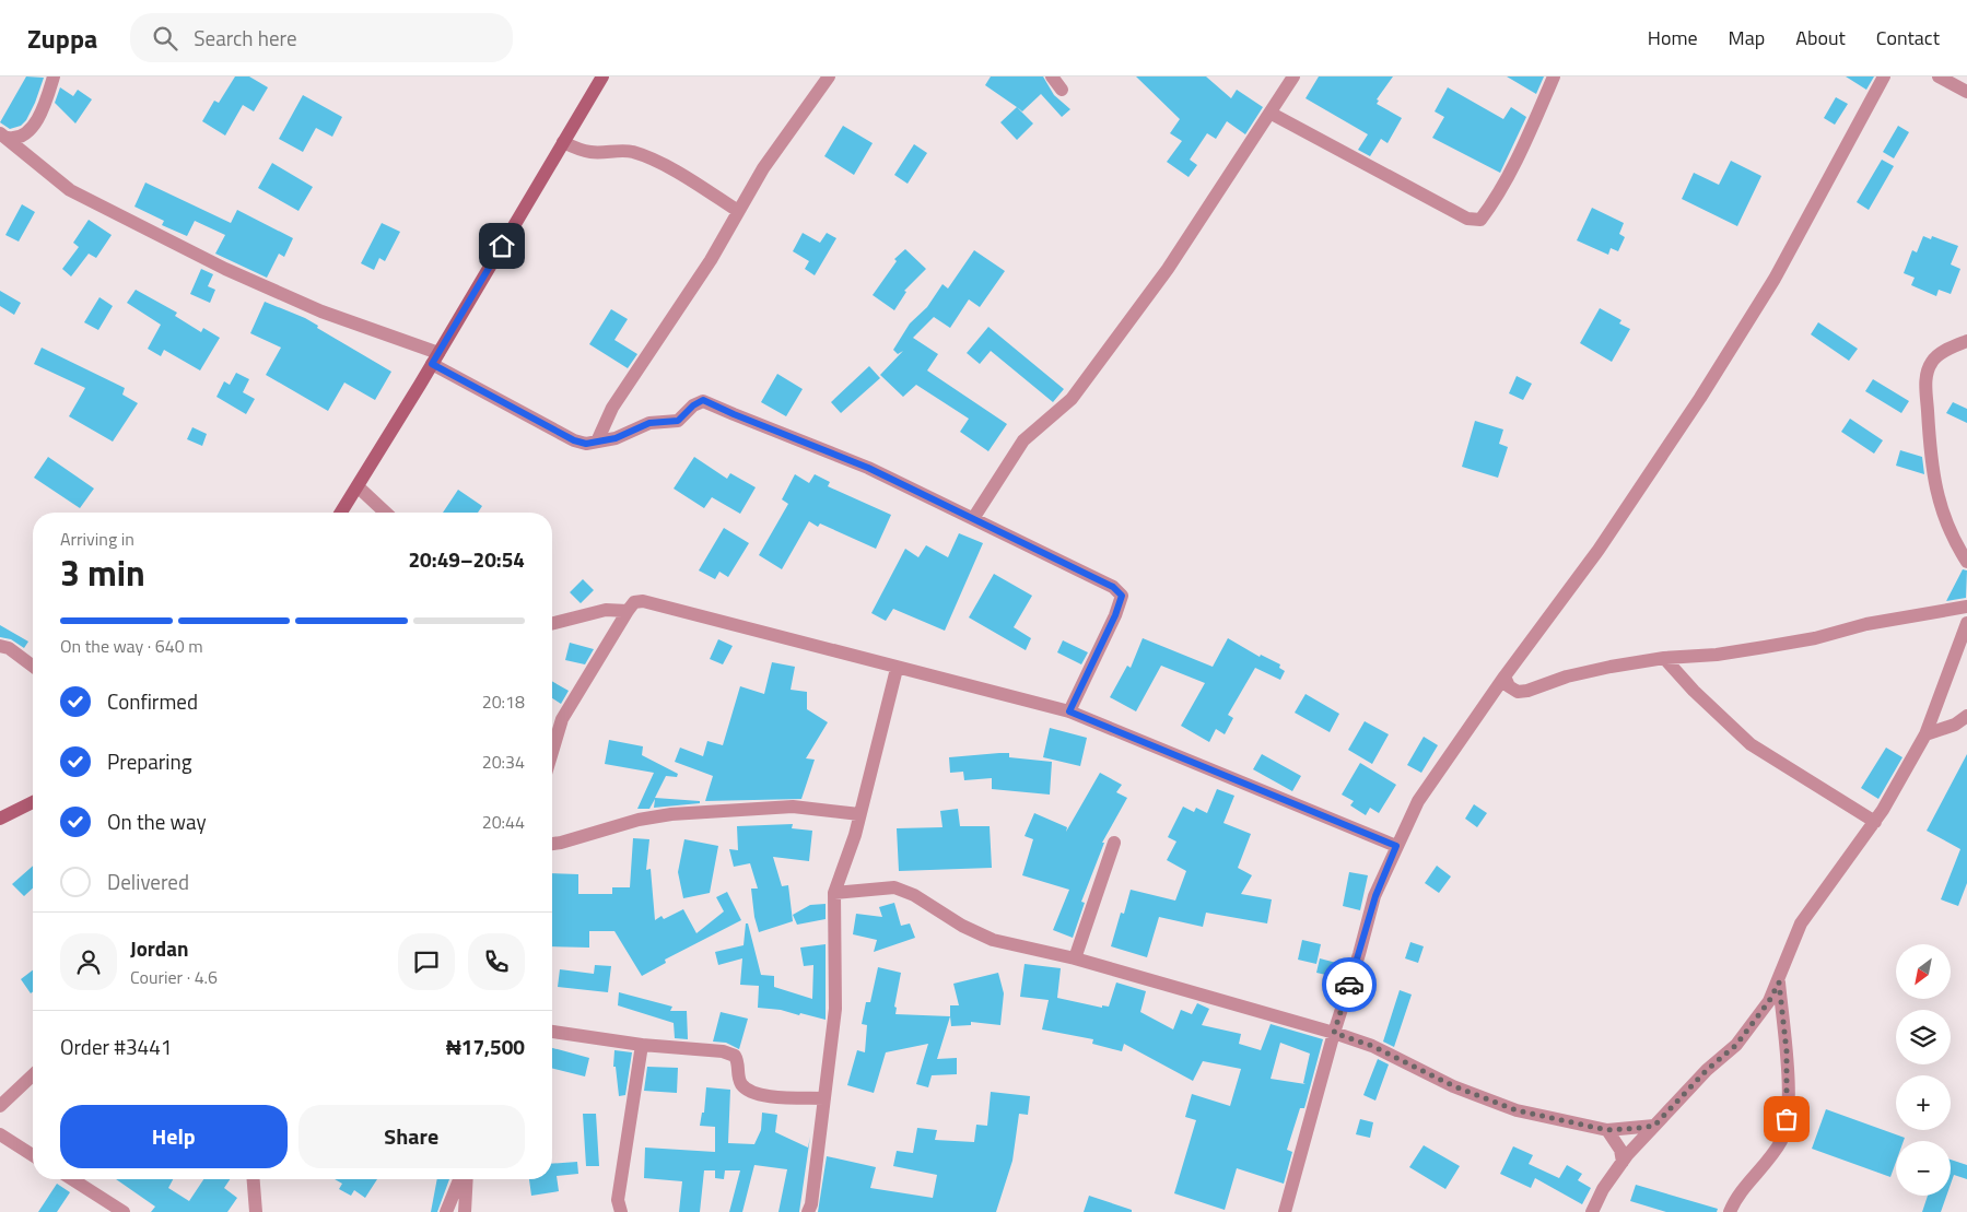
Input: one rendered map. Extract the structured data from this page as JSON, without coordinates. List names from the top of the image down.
{
  "north": "bottom left",
  "page": {
    "header": "Zuppa",
    "search": "Search here",
    "nav": [
      "Home",
      "Map",
      "About",
      "Contact"
    ],
    "heading": ["3 min", "Arriving in", "20:49–20:54"],
    "panel": [
      "Jordan",
      "Courier · 4.6",
      "Order #3441",
      "₦17,500"
    ],
    "bar": "On the way · 640 m",
    "list": [
      ["Confirmed", "20:18"],
      ["Preparing", "20:34"],
      ["On the way", "20:44"],
      "Delivered"
    ],
    "map_buttons": ["+", "−"],
    "buttons": ["Help", "Share"]
  }
}
